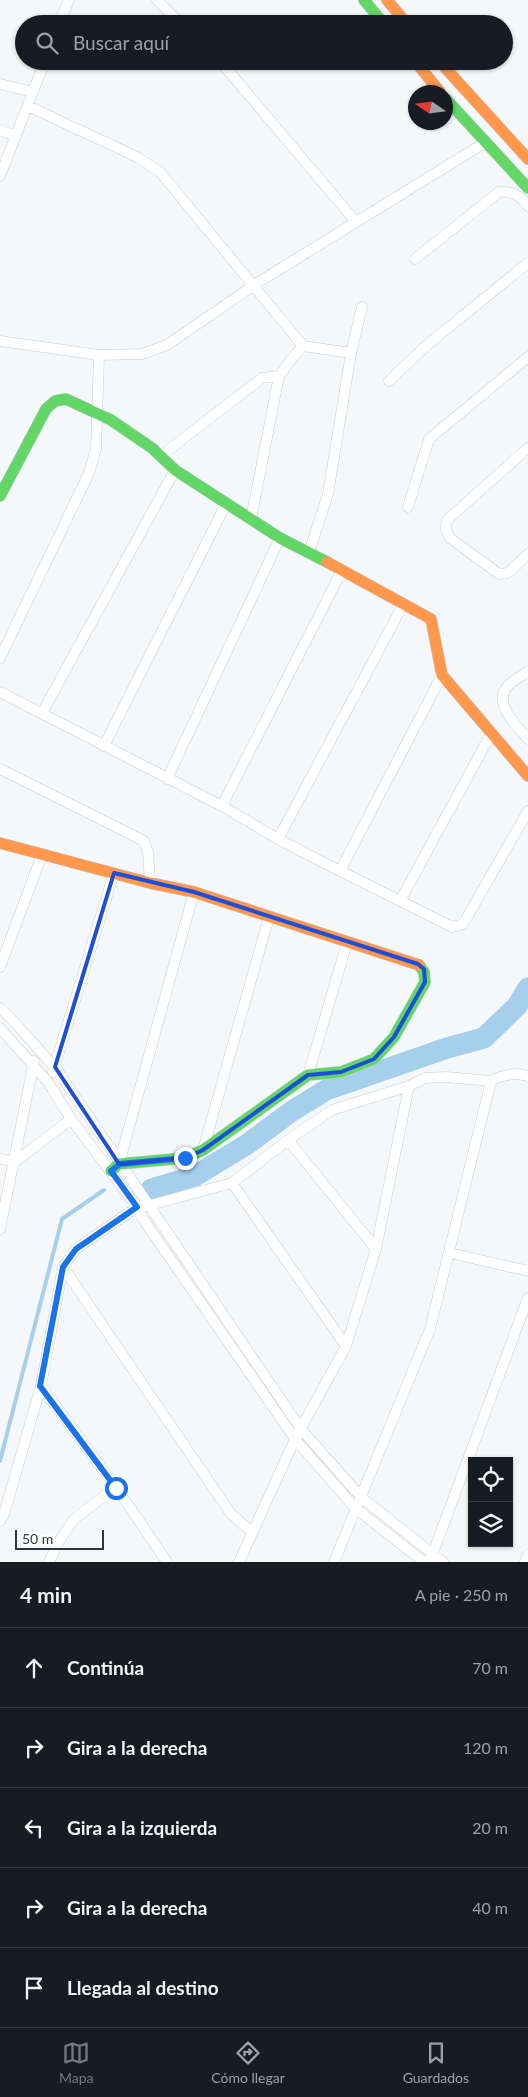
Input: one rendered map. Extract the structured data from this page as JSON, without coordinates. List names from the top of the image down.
{
  "scale_bar": "50 m",
  "north": "left",
  "page": {
    "search": "Buscar aquí",
    "scale": "50 m",
    "heading": ["4 min", "A pie · 250 m"],
    "list": [
      ["Continúa", "70 m"],
      ["Gira a la derecha", "120 m"],
      ["Gira a la izquierda", "20 m"],
      ["Gira a la derecha", "40 m"],
      "Llegada al destino"
    ],
    "nav": ["Mapa", "Cómo llegar", "Guardados"]
  }
}
